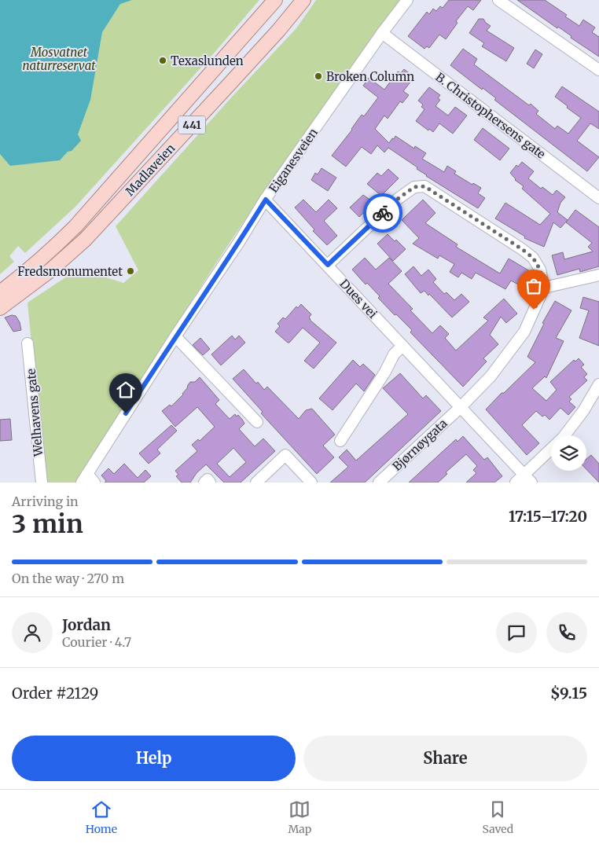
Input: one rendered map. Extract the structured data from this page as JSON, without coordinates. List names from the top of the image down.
{
  "streets": {
    "main road": ["441", "Madlaveien"],
    "street": [
      "B. Christophersens gate",
      "Eiganesveien",
      "Dues vei",
      "Welhavens gate",
      "Bjørnøygata"
    ]
  },
  "crossings": [
    ["B. Christophersens gate", "Eiganesveien"],
    ["Eiganesveien", "Dues vei"],
    ["Dues vei", "Bjørnøygata"]
  ],
  "parks": ["Mosvatnet naturreservat"],
  "places": ["Texaslunden", "Broken Column", "Fredsmonumentet"],
  "page": {
    "heading": ["3 min", "Arriving in", "17:15–17:20"],
    "panel": [
      "Jordan",
      "Courier · 4.7",
      "Order #2129",
      "$9.15"
    ],
    "bar": "On the way · 270 m",
    "buttons": ["Help", "Share"],
    "tabs": ["Home", "Map", "Saved"]
  }
}
